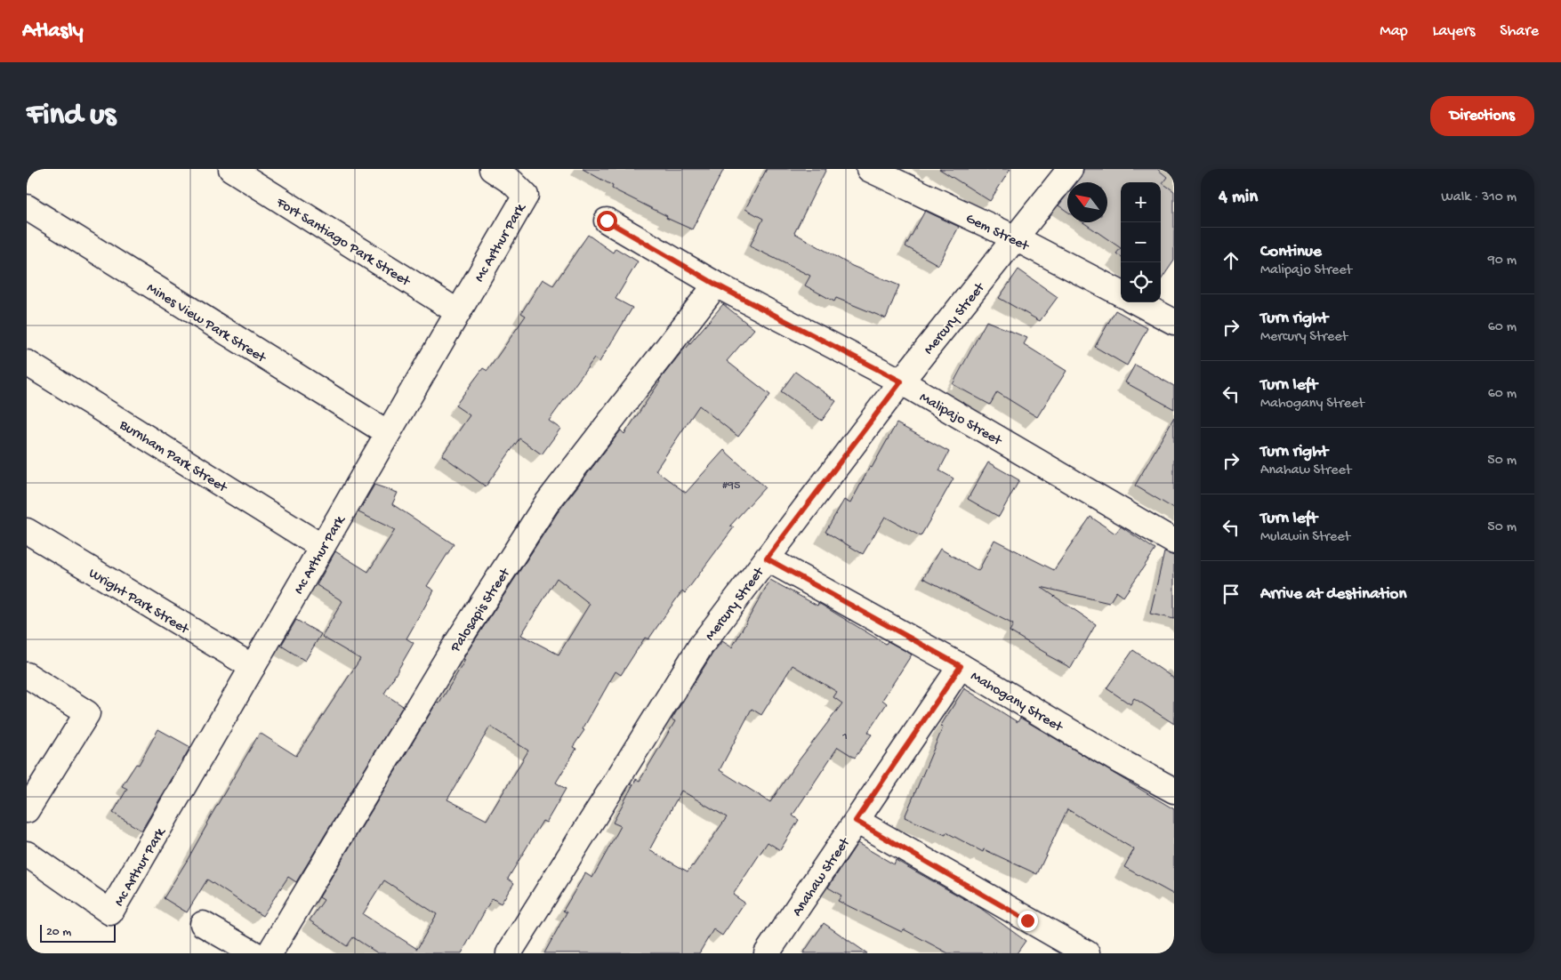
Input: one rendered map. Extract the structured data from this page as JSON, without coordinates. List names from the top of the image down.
{
  "streets": {
    "street": [
      "Gem Street",
      "Fort Santiago Park Street",
      "Mc Arthur Park",
      "Mercury Street",
      "Mines View Park Street",
      "Malipajo Street",
      "Burnham Park Street",
      "Wright Park Street",
      "Palosapis Street",
      "Mahogany Street",
      "Anahaw Street"
    ]
  },
  "crossings": [
    ["Gem Street", "Mercury Street"],
    ["Fort Santiago Park Street", "Mc Arthur Park"],
    ["Mc Arthur Park", "Mines View Park Street"],
    ["Mc Arthur Park", "Burnham Park Street"],
    ["Mc Arthur Park", "Wright Park Street"],
    ["Mercury Street", "Malipajo Street"],
    ["Mercury Street", "Mahogany Street"],
    ["Malipajo Street", "Palosapis Street"],
    ["Mahogany Street", "Anahaw Street"]
  ],
  "house_numbers": ["#95", "1"],
  "scale_bar": "20 m",
  "north": "top left",
  "page": {
    "header": "Atlasly",
    "nav": ["Map", "Layers", "Share"],
    "buttons": "Directions",
    "title": "Find us",
    "heading": ["4 min", "Walk · 310 m"],
    "map_buttons": ["+", "−"],
    "list": [
      ["Continue", "Malipajo Street", "90 m"],
      ["Turn right", "Mercury Street", "60 m"],
      ["Turn left", "Mahogany Street", "60 m"],
      ["Turn right", "Anahaw Street", "50 m"],
      ["Turn left", "Mulawin Street", "50 m"],
      "Arrive at destination"
    ],
    "scale": "20 m"
  }
}
